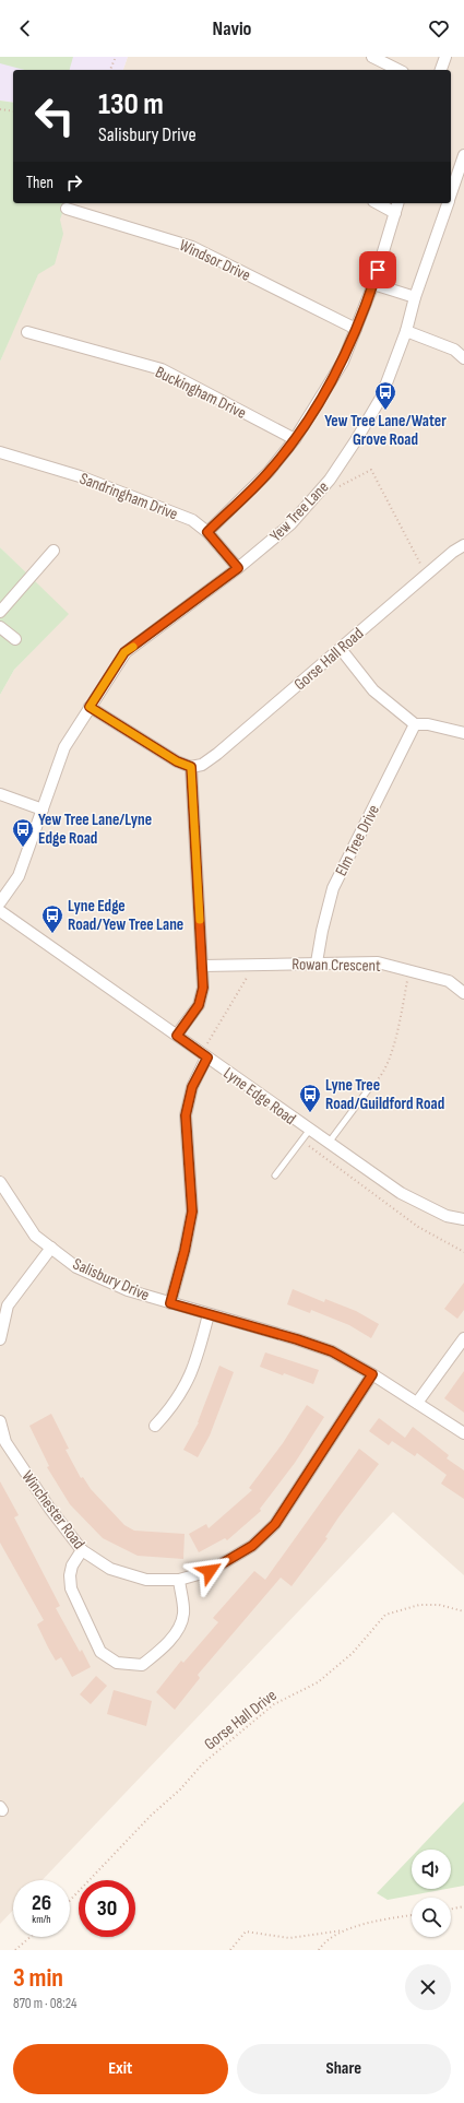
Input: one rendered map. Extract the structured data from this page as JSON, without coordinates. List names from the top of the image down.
{
  "streets": {
    "street": [
      "Windsor Drive",
      "Buckingham Drive",
      "Sandringham Drive",
      "Yew Tree Lane",
      "Gorse Hall Road",
      "Elm Tree Drive",
      "Rowan Crescent",
      "Lyne Edge Road",
      "Salisbury Drive",
      "Winchester Road"
    ],
    "path": ["Gorse Hall Drive"]
  },
  "crossings": [
    ["Sandringham Drive", "Yew Tree Lane"],
    ["Elm Tree Drive", "Rowan Crescent"],
    ["Salisbury Drive", "Winchester Road"]
  ],
  "places": {
    "bus stop": [
      "Yew Tree Lane/Water Grove Road",
      "Yew Tree Lane/Lyne Edge Road",
      "Lyne Edge Road/Yew Tree Lane",
      "Lyne Tree Road/Guildford Road"
    ]
  },
  "page": {
    "header": "Navio",
    "turn": ["130 m", "Salisbury Drive"],
    "then": "Then",
    "speed": "26 km/h",
    "limit": "30",
    "heading": ["3 min", "870 m · 08:24"],
    "buttons": ["Exit", "Share"]
  }
}
